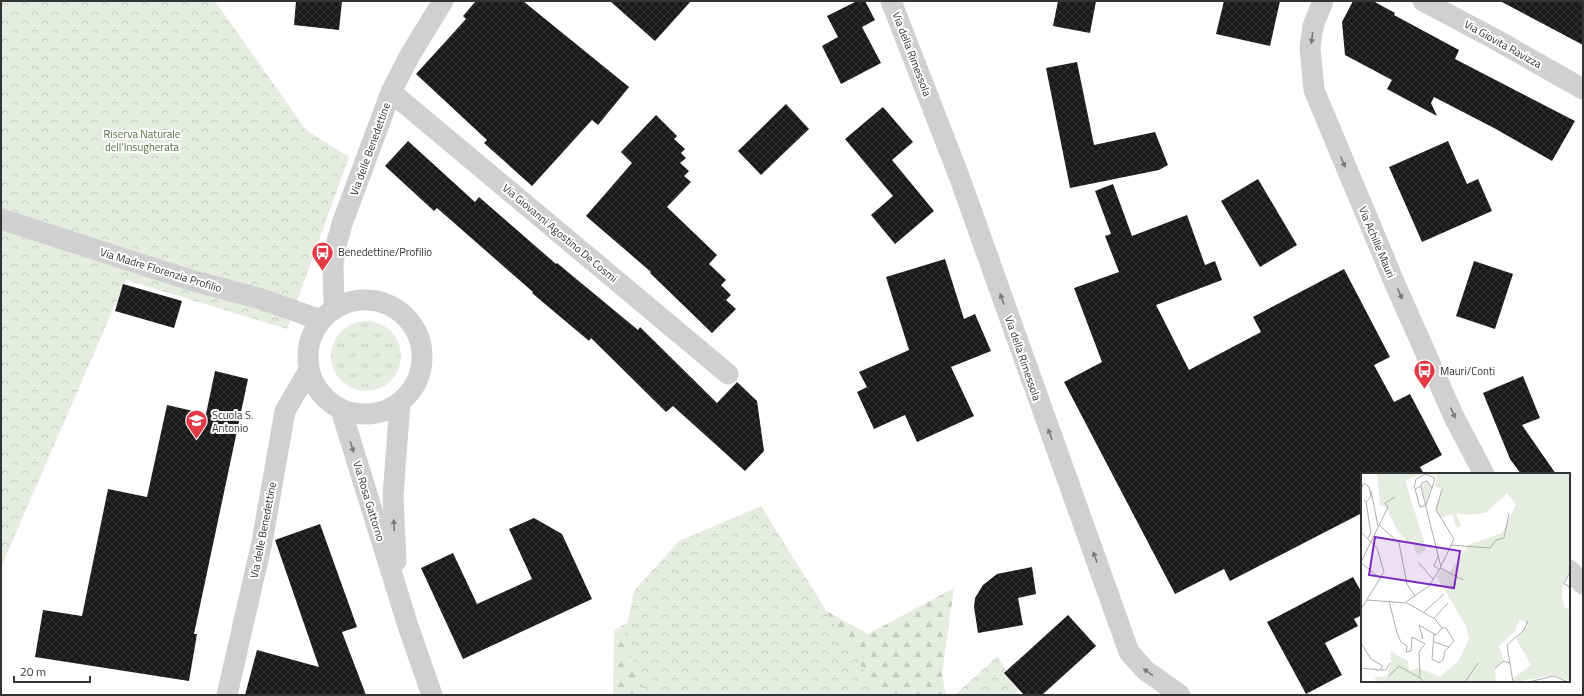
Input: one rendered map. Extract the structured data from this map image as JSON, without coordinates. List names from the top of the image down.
{
  "streets": {
    "street": [
      "Via Giovita Ravizza",
      "Via della Rimessola",
      "Via delle Benedettine",
      "Via Giovanni Agostino De Cosmi",
      "Via Achille Mauri",
      "Via Madre Florenzia Profilio",
      "Via Rosa Gattorno"
    ]
  },
  "crossings": [
    ["Via delle Benedettine", "Via Giovanni Agostino De Cosmi"],
    ["Via delle Benedettine", "Via Madre Florenzia Profilio"],
    ["Via delle Benedettine", "Via Rosa Gattorno"],
    ["Via Madre Florenzia Profilio", "Via Rosa Gattorno"]
  ],
  "one_way": ["Via della Rimessola", "Via Achille Mauri"],
  "parks": ["Riserva Naturale dell'Insugherata"],
  "places": {
    "bus stop": ["Benedettine/Profilio", "Mauri/Conti"],
    "school or university": ["Scuola S. Antonio"]
  },
  "scale_bar": "20 m"
}
